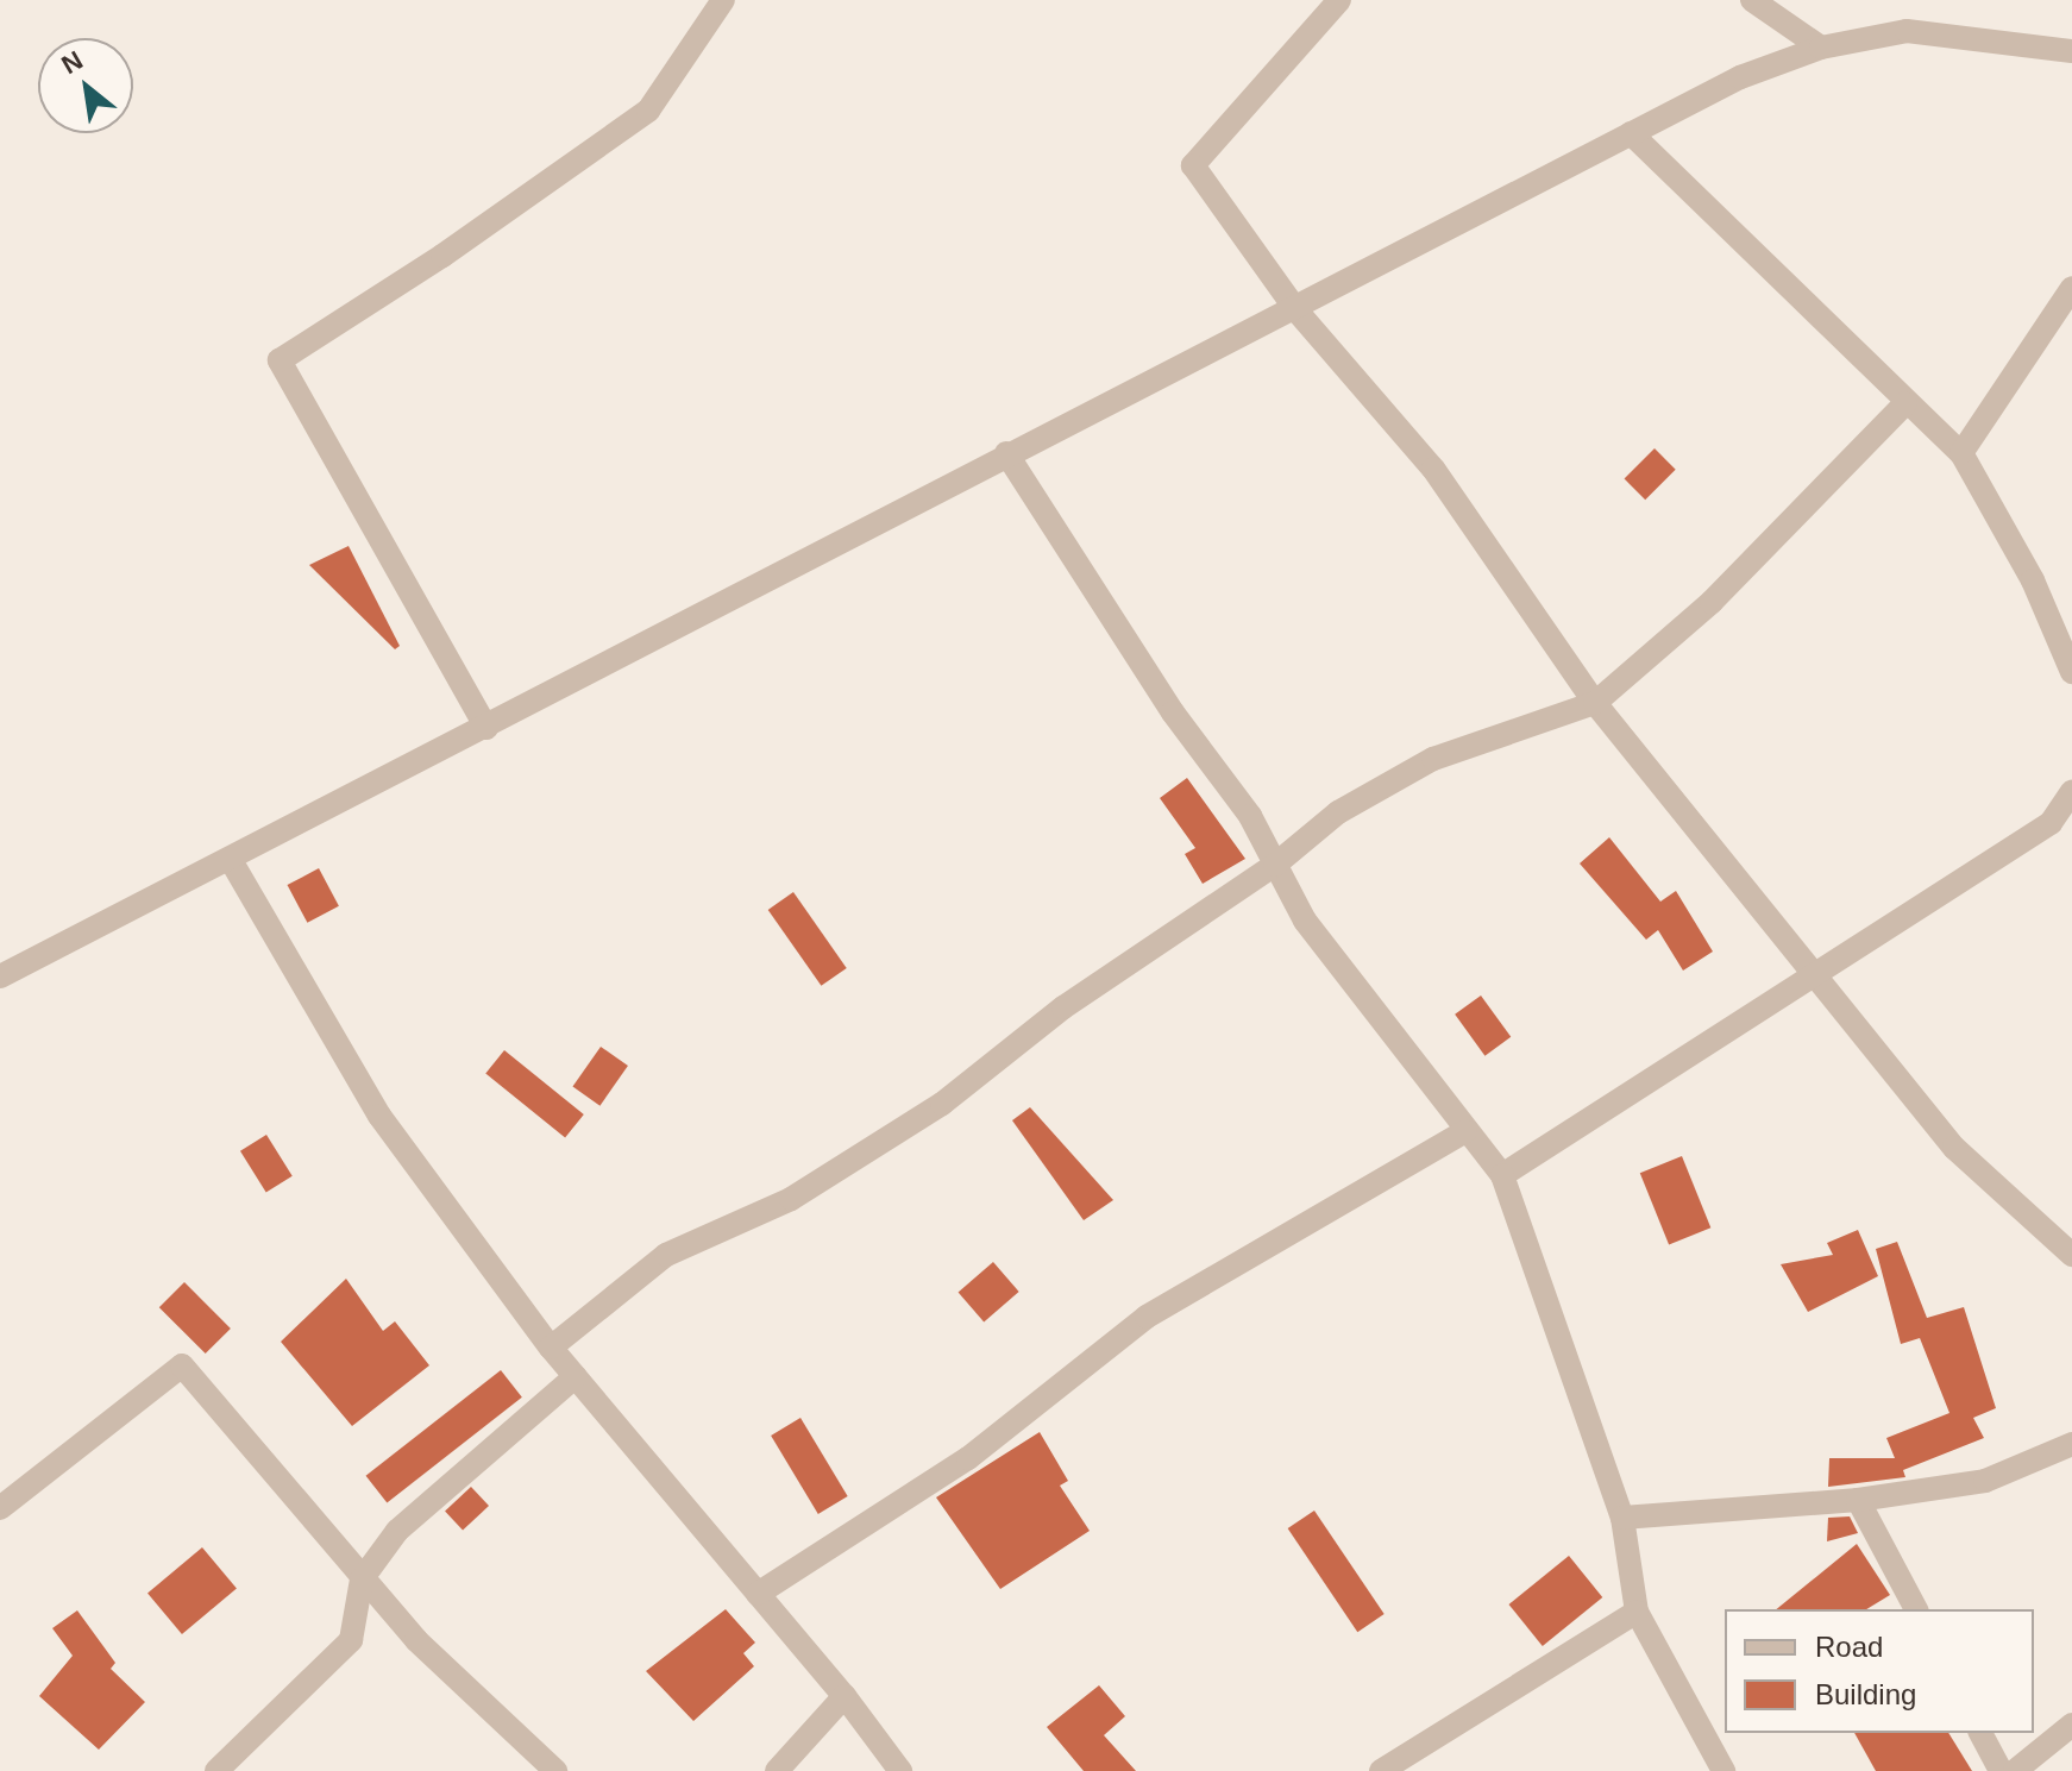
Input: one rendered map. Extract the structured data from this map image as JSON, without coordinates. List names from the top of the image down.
{
  "legend": ["Road", "Building"],
  "north": "top left"
}
